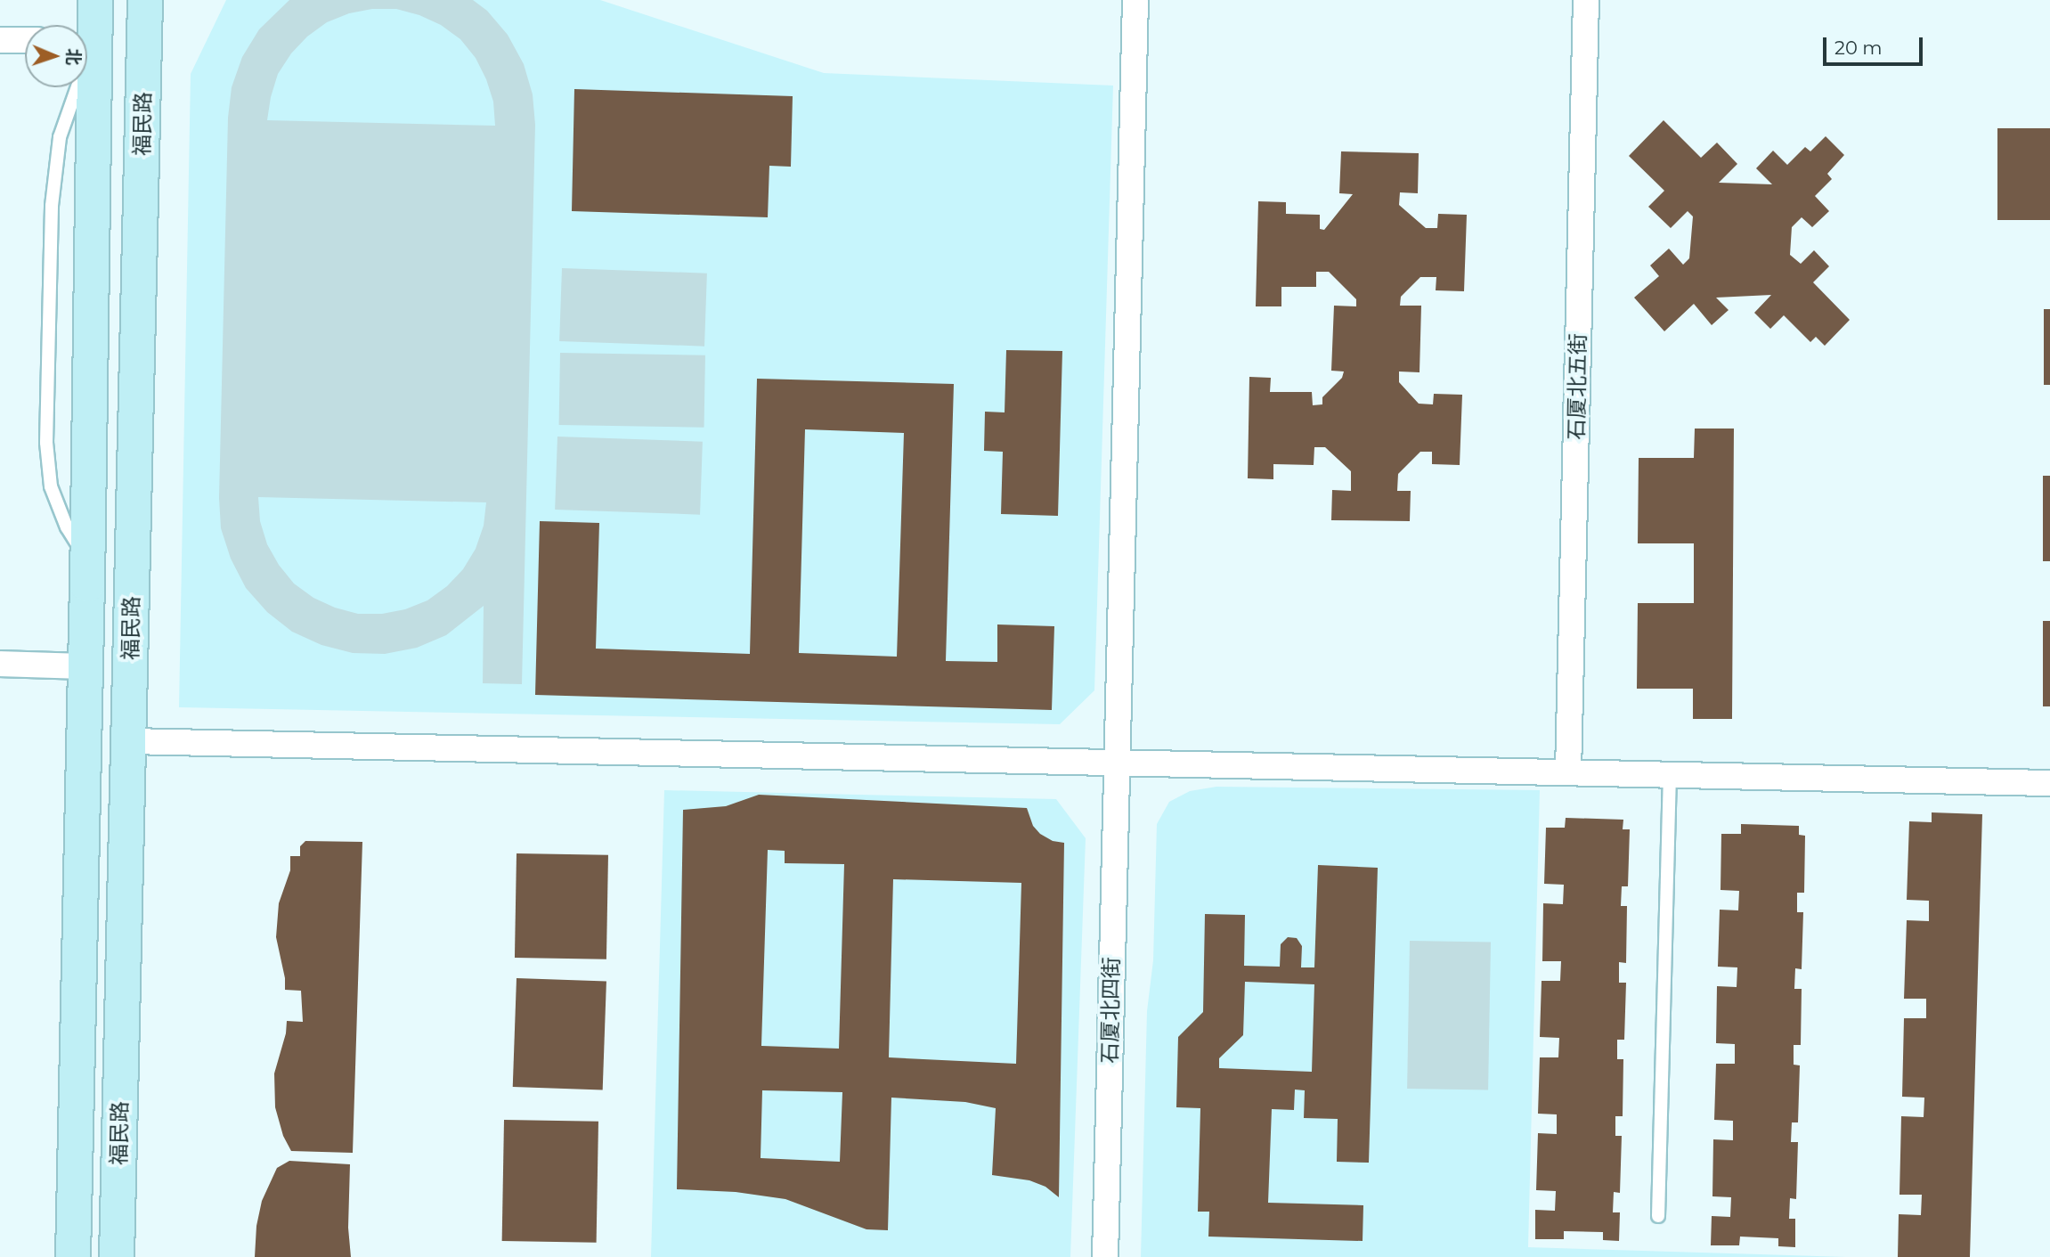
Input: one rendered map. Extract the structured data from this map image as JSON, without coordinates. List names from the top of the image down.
{
  "streets": {
    "main road": ["福民路"],
    "street": ["石厦北五街", "石厦北四街"]
  },
  "scale_bar": "20 m",
  "north": "right"
}
